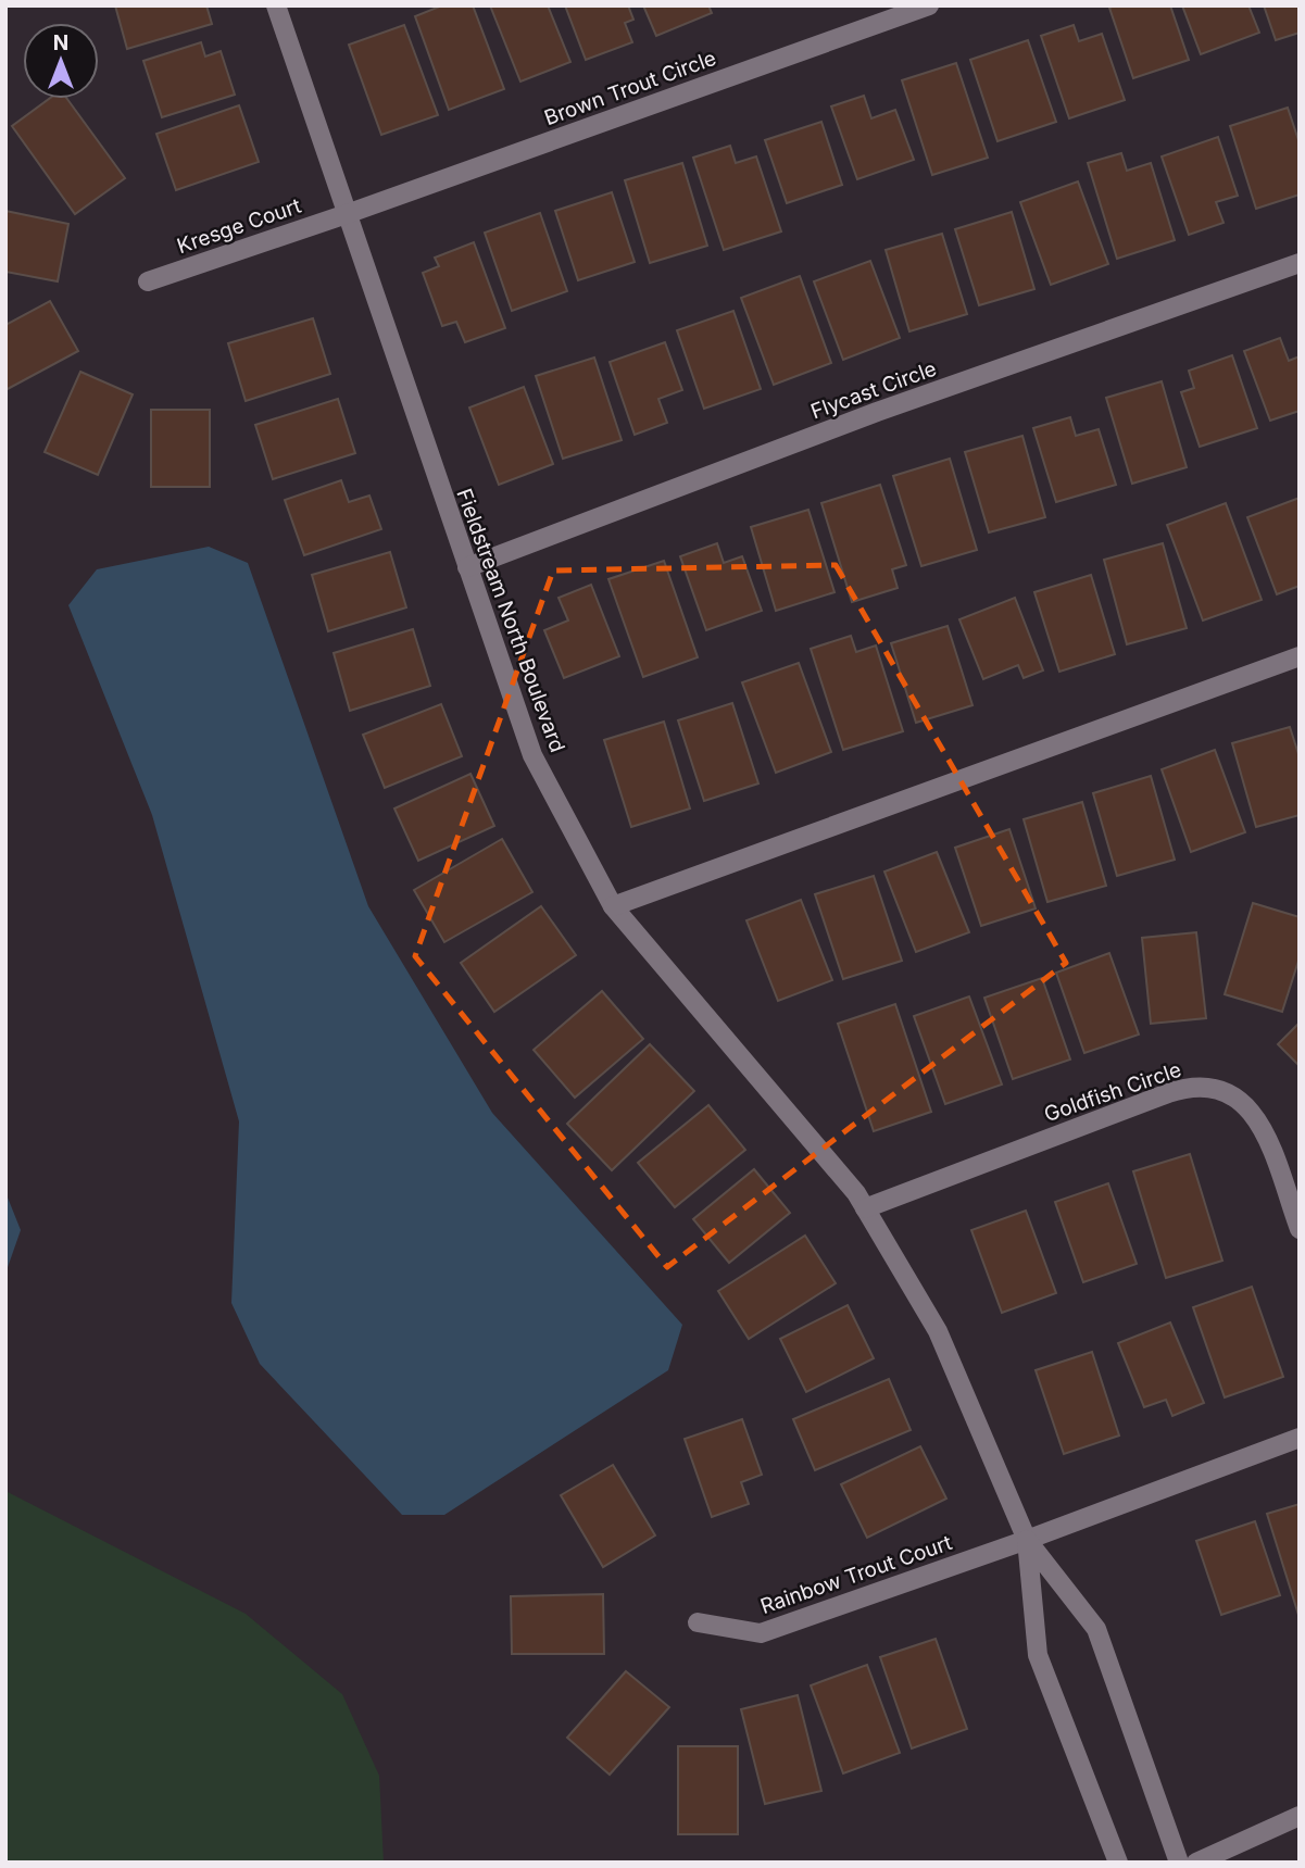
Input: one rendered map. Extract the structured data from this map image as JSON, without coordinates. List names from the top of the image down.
{
  "streets": {
    "street": [
      "Brown Trout Circle",
      "Kresge Court",
      "Flycast Circle",
      "Fieldstream North Boulevard",
      "Goldfish Circle",
      "Rainbow Trout Court"
    ]
  },
  "crossings": [
    ["Brown Trout Circle", "Kresge Court"],
    ["Brown Trout Circle", "Fieldstream North Boulevard"],
    ["Kresge Court", "Fieldstream North Boulevard"],
    ["Flycast Circle", "Fieldstream North Boulevard"],
    ["Fieldstream North Boulevard", "Goldfish Circle"],
    ["Fieldstream North Boulevard", "Rainbow Trout Court"]
  ],
  "north": "top"
}
